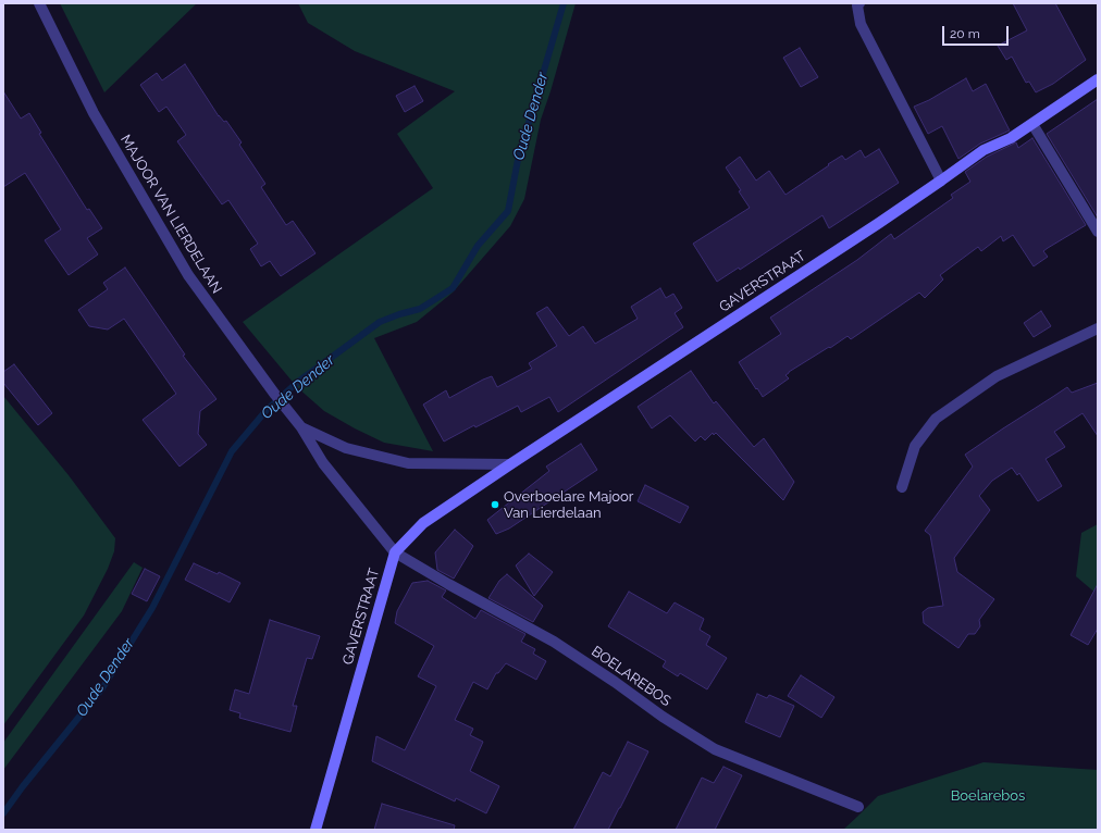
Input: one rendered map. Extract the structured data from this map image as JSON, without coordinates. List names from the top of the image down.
{
  "streets": {
    "street": ["MAJOOR VAN LIERDELAAN", "GAVERSTRAAT", "BOELAREBOS"]
  },
  "crossings": [
    ["MAJOOR VAN LIERDELAAN", "GAVERSTRAAT"],
    ["MAJOOR VAN LIERDELAAN", "BOELAREBOS"],
    ["GAVERSTRAAT", "BOELAREBOS"]
  ],
  "water": ["Oude Dender"],
  "parks": ["Boelarebos"],
  "places": ["Overboelare Majoor Van Lierdelaan"],
  "scale_bar": "20 m"
}
